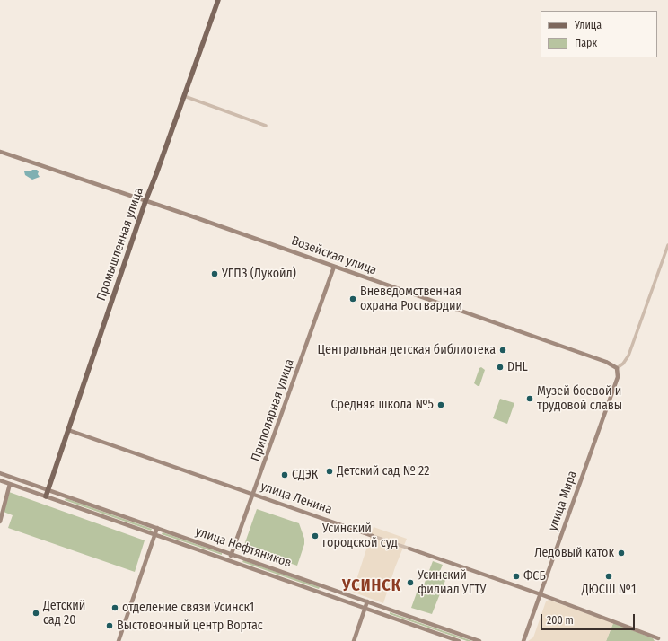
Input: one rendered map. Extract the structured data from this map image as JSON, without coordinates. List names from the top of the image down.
{
  "streets": {
    "main road": [
      "Промышленная улица",
      "Возейская улица",
      "Приполярная улица",
      "улица Ленина",
      "улица Мира",
      "улица Нефтяников"
    ]
  },
  "crossings": [
    ["Промышленная улица", "Возейская улица"],
    ["Промышленная улица", "улица Ленина"],
    ["Промышленная улица", "улица Нефтяников"],
    ["Возейская улица", "Приполярная улица"],
    ["Возейская улица", "улица Мира"],
    ["Приполярная улица", "улица Ленина"],
    ["Приполярная улица", "улица Нефтяников"],
    ["улица Ленина", "улица Мира"]
  ],
  "districts": ["УСИНСК"],
  "places": [
    "УГПЗ (Лукойл)",
    "Вневедомственная охрана Росгвардии",
    "Центральная детская библиотека",
    "DHL",
    "Музей боевой и трудовой славы",
    "Средняя школа №5",
    "Детский сад № 22",
    "СДЭК",
    "Усинский городской суд",
    "Ледовый каток",
    "ФСБ",
    "ДЮСШ №1",
    "Усинский филиал УГТУ",
    "отделение связи Усинск1",
    "Детский сад 20",
    "Выстовочный центр Вортас"
  ],
  "legend": ["Улица", "Парк"],
  "scale_bar": "200 m"
}
